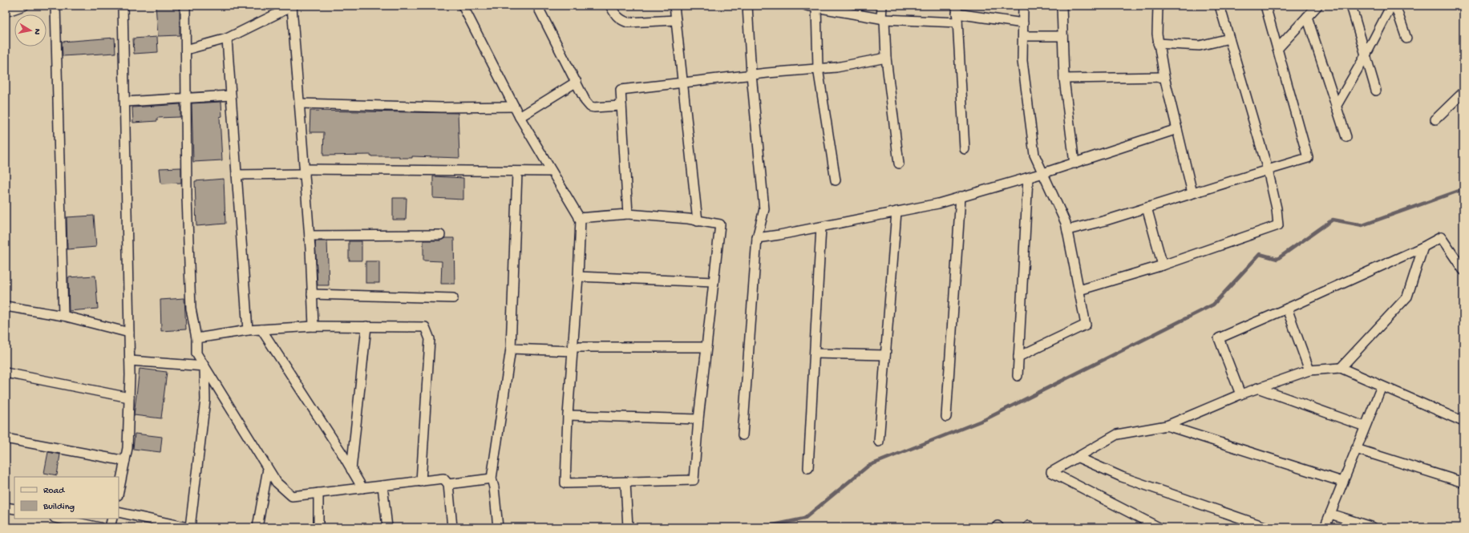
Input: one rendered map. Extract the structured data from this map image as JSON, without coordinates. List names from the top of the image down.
{
  "legend": ["Road", "Building"],
  "north": "right"
}
